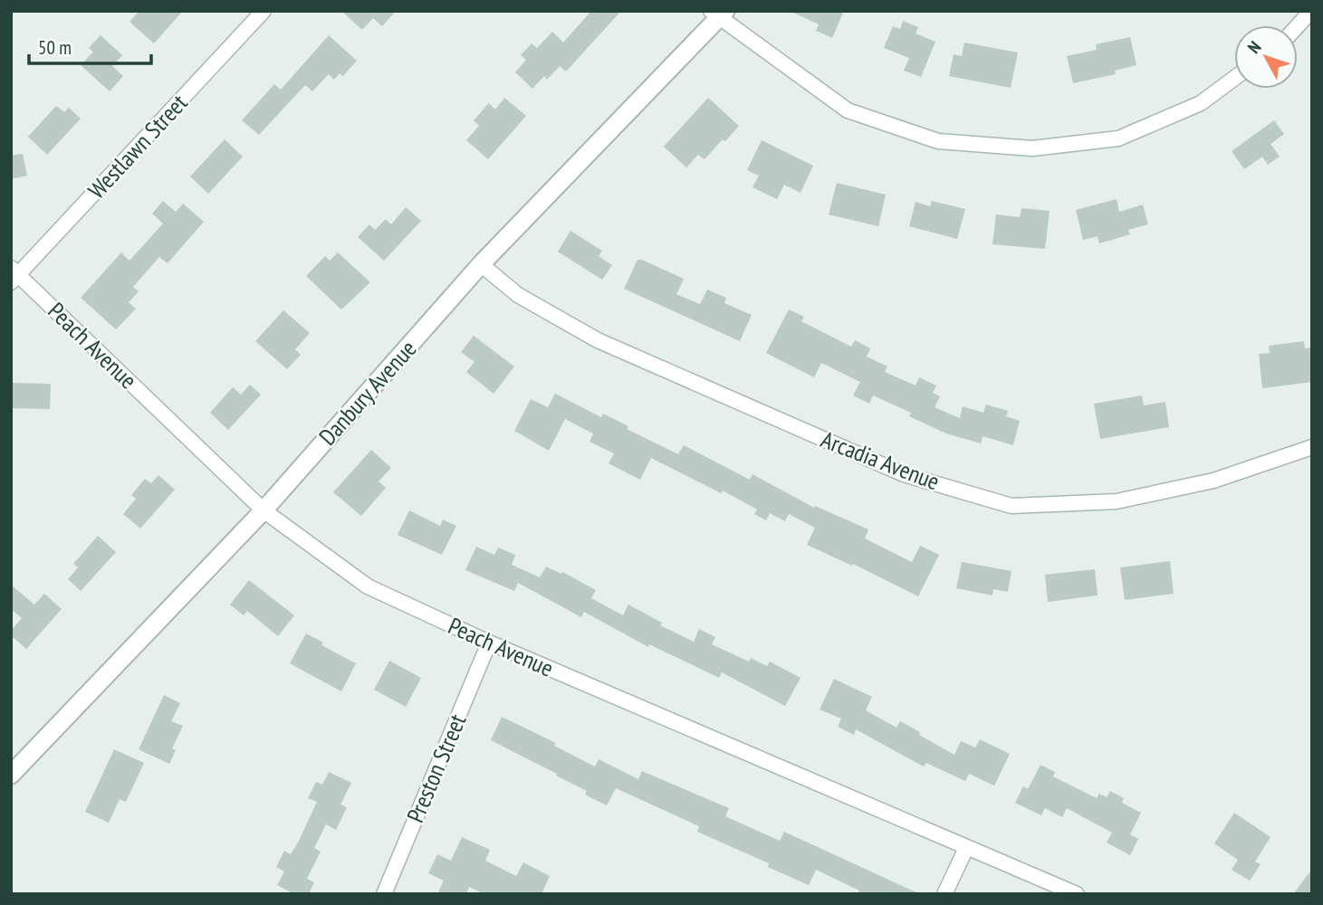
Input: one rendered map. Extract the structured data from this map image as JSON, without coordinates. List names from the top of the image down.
{
  "streets": {
    "street": [
      "Westlawn Street",
      "Peach Avenue",
      "Danbury Avenue",
      "Arcadia Avenue",
      "Preston Street"
    ]
  },
  "crossings": [
    ["Westlawn Street", "Peach Avenue"],
    ["Peach Avenue", "Danbury Avenue"],
    ["Peach Avenue", "Preston Street"],
    ["Danbury Avenue", "Arcadia Avenue"]
  ],
  "scale_bar": "50 m",
  "north": "top left"
}
